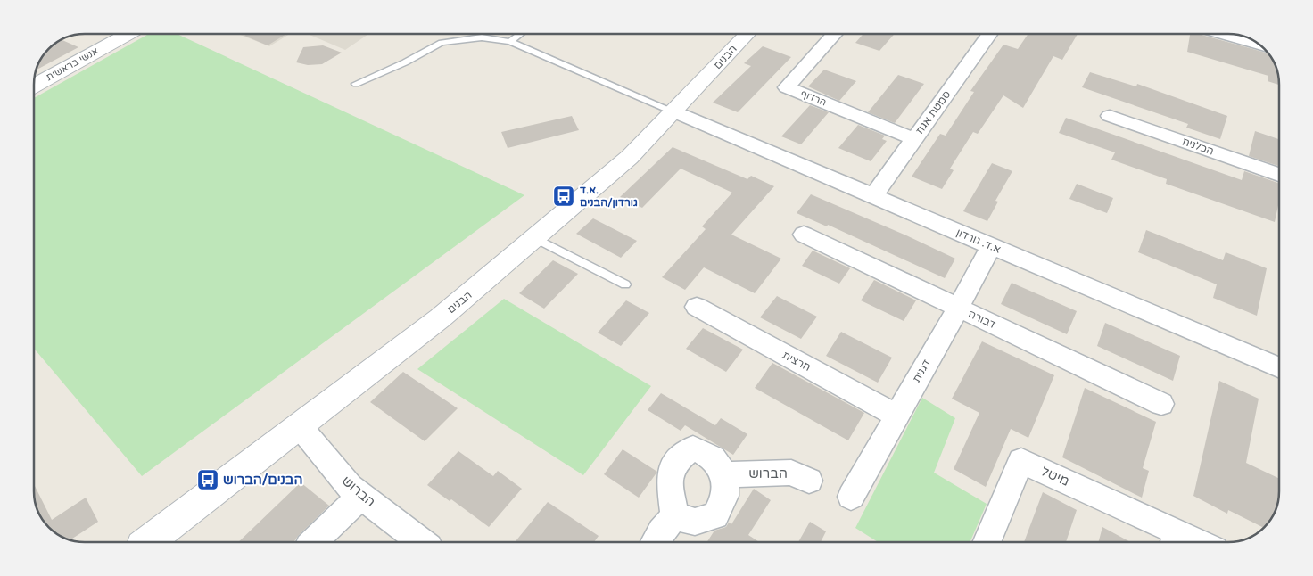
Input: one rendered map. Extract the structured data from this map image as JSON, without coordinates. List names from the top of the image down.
{
  "streets": {
    "street": [
      "הבנים",
      "אנשי בראשית",
      "הרדוף",
      "סמטת אגוז",
      "הכלנית",
      "א.ד. גורדון",
      "דבורה",
      "חרצית",
      "דגנית",
      "הברוש",
      "מיטל"
    ]
  },
  "crossings": [
    ["הבנים", "א.ד. גורדון"],
    ["הבנים", "הברוש"],
    ["הרדוף", "סמטת אגוז"],
    ["סמטת אגוז", "א.ד. גורדון"],
    ["א.ד. גורדון", "דגנית"],
    ["דבורה", "דגנית"],
    ["חרצית", "דגנית"]
  ],
  "places": {
    "bus stop": ["א.ד. גורדון/הבנים", "הבנים/הברוש"]
  }
}
